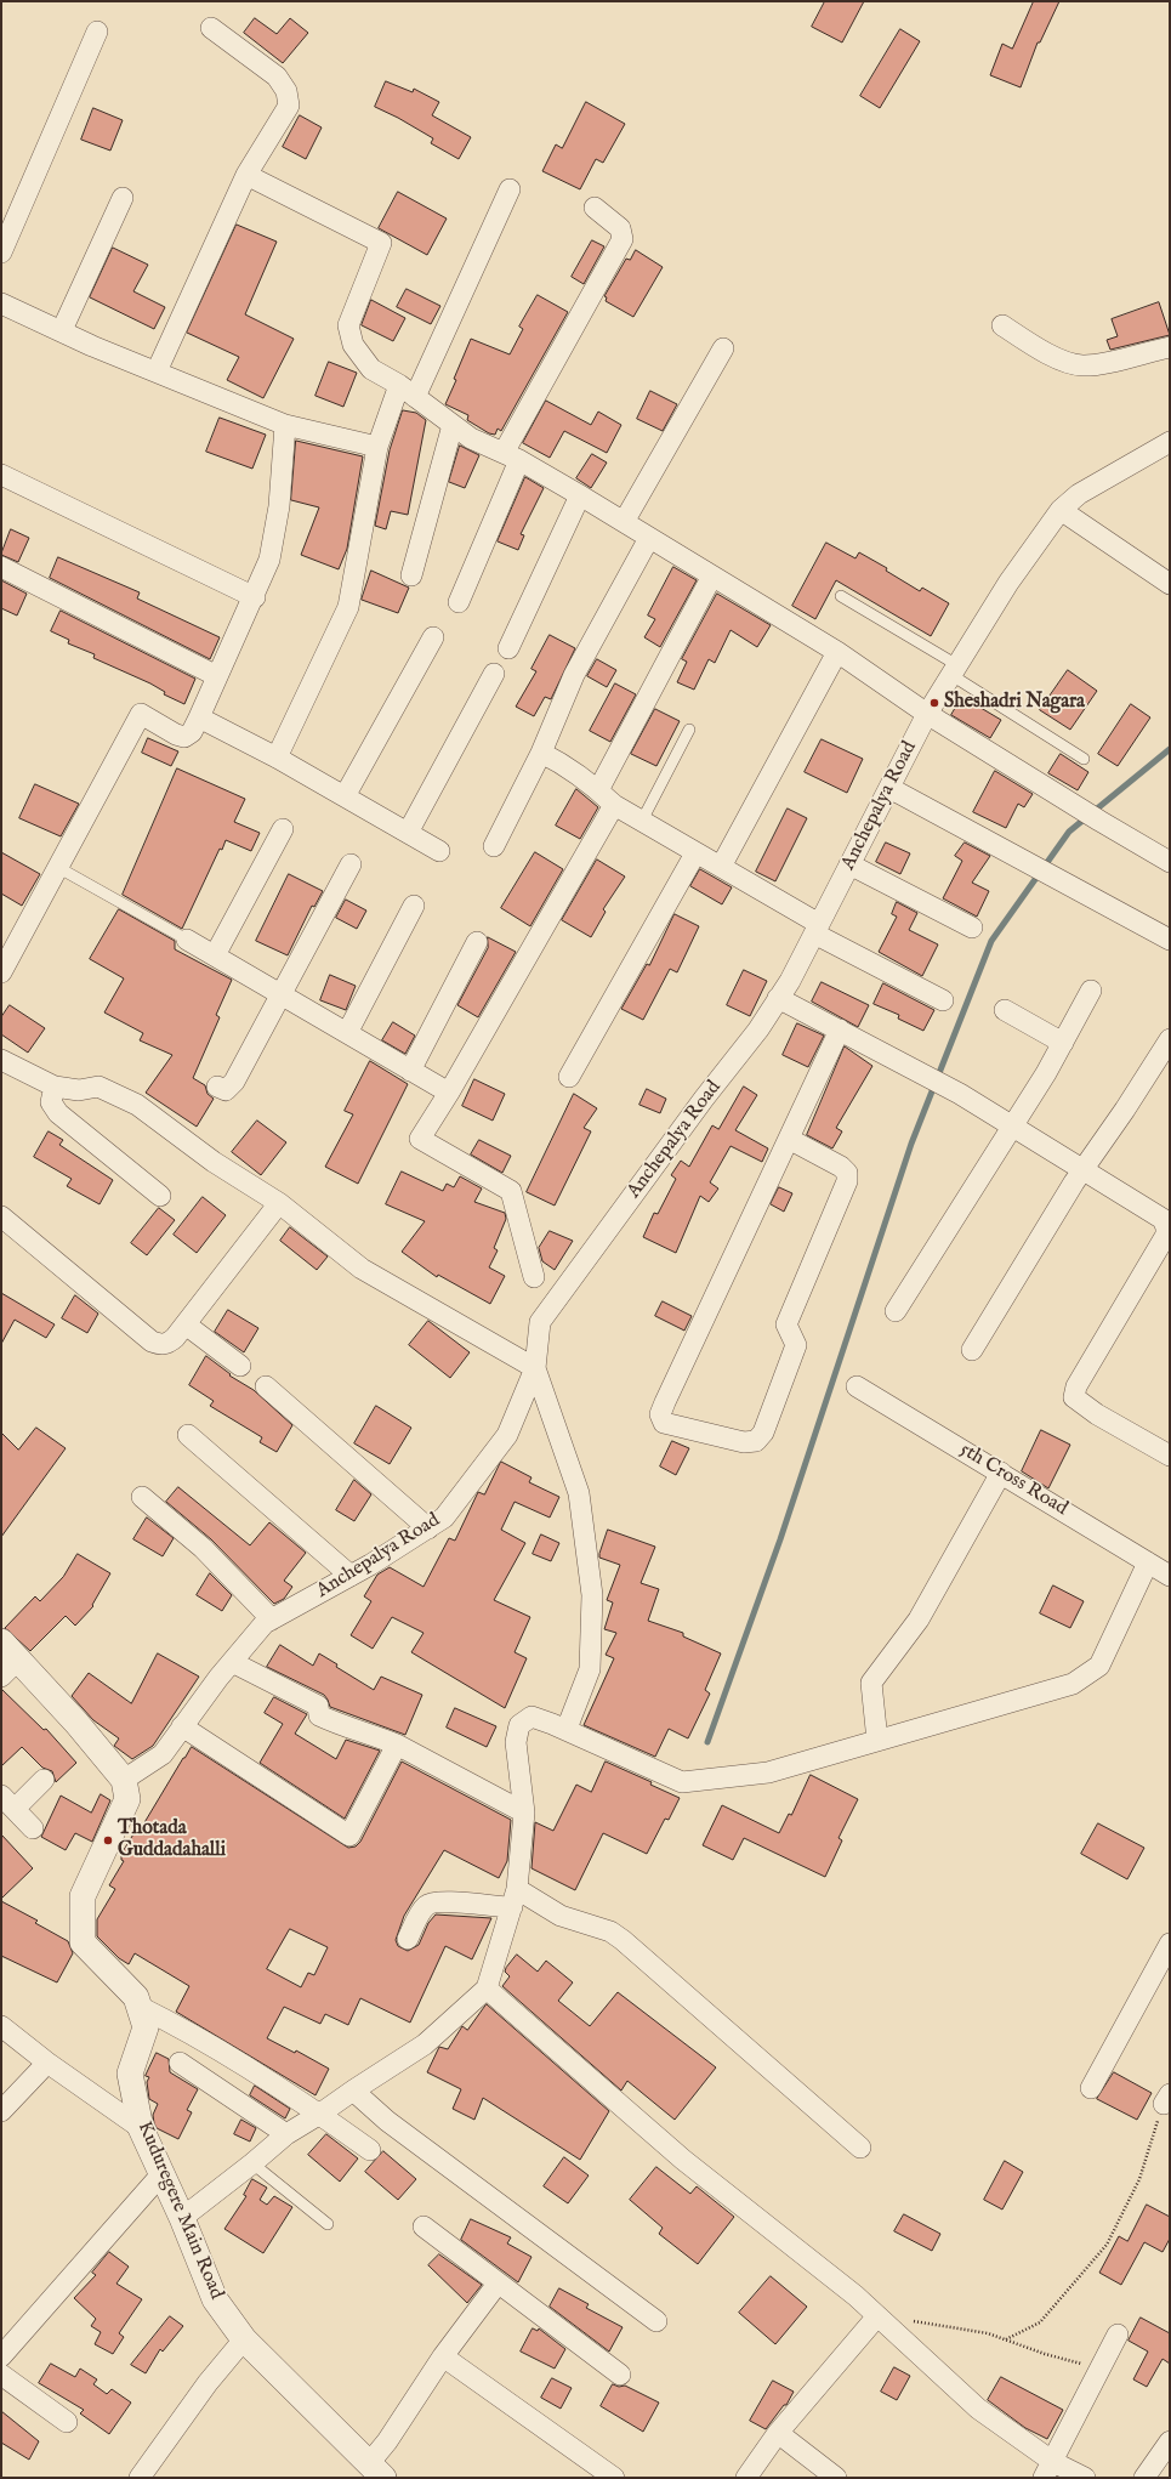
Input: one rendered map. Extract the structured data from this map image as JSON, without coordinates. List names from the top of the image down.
{
  "streets": {
    "street": ["Anchepalya Road", "5th Cross Road", "Kuduregere Main Road"]
  },
  "crossings": [
    ["Anchepalya Road", "Kuduregere Main Road"]
  ],
  "places": ["Sheshadri Nagara", "Thotada Guddadahalli"]
}
